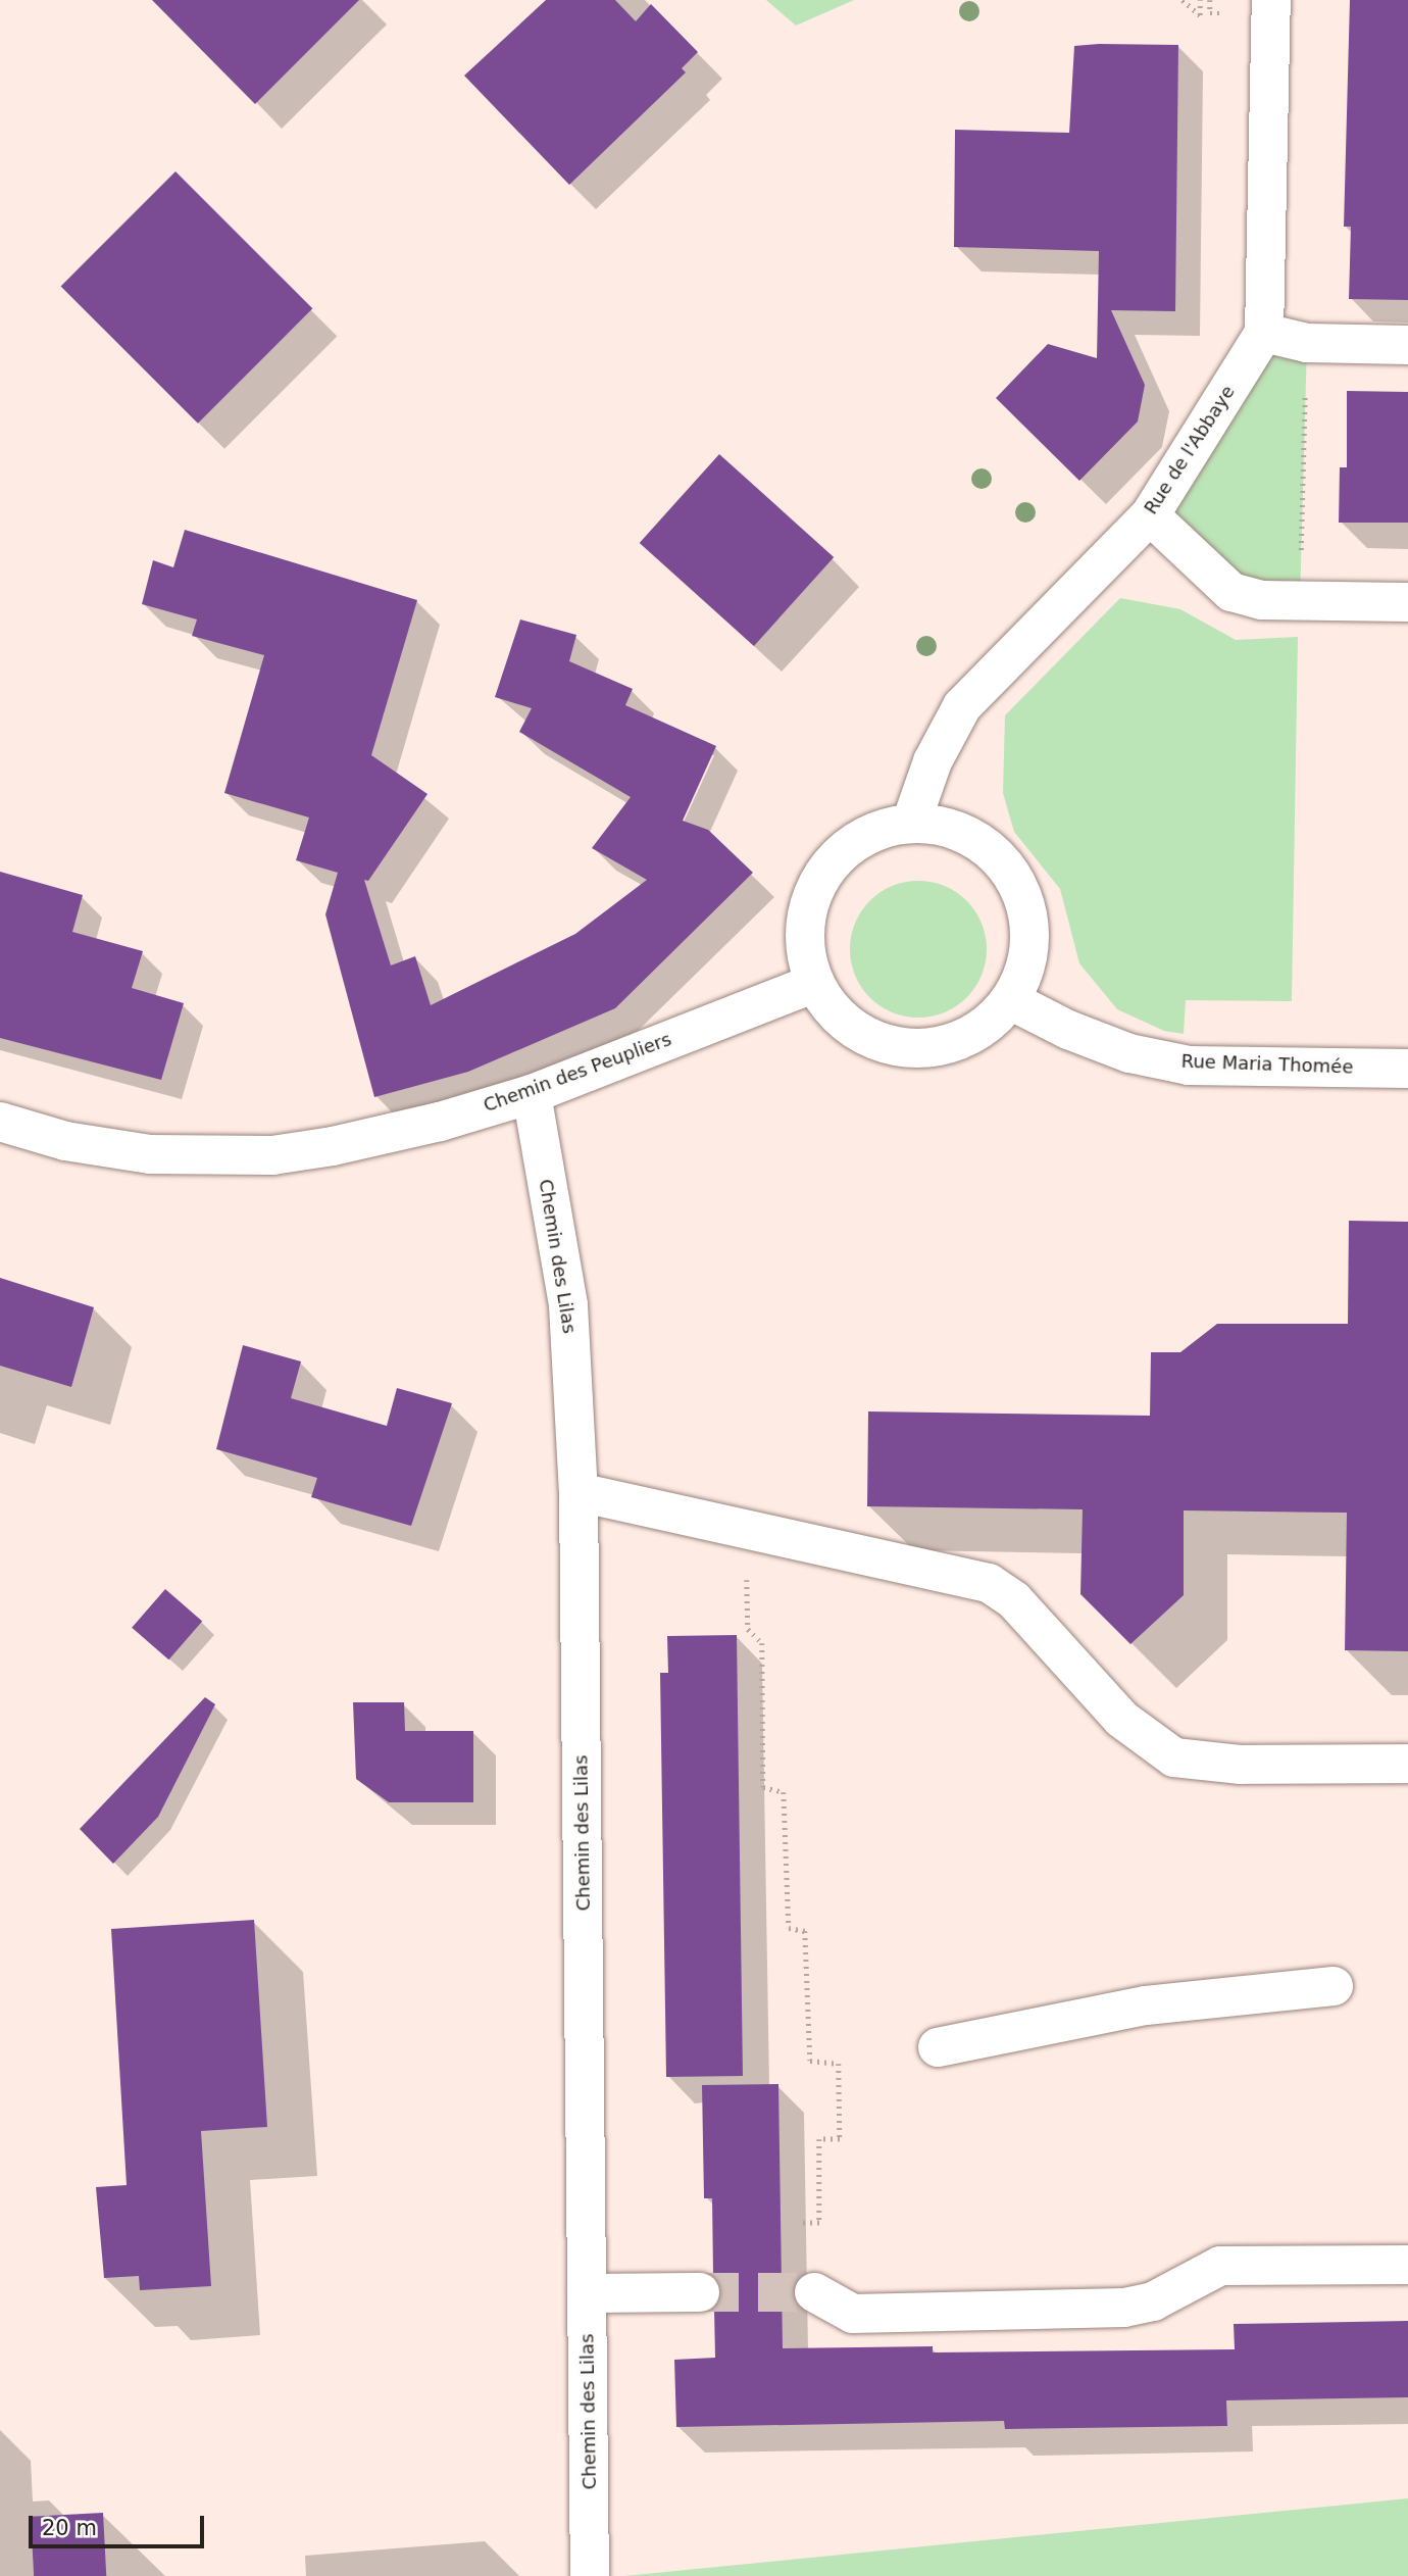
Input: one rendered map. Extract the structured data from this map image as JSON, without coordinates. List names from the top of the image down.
{
  "streets": {
    "street": [
      "Rue de l'Abbaye",
      "Rue Maria Thomée",
      "Chemin des Peupliers",
      "Chemin des Lilas"
    ]
  },
  "crossings": [
    ["Rue de l'Abbaye", "Rue Maria Thomée"],
    ["Rue de l'Abbaye", "Chemin des Peupliers"],
    ["Rue Maria Thomée", "Chemin des Peupliers"],
    ["Chemin des Peupliers", "Chemin des Lilas"]
  ],
  "scale_bar": "20 m"
}
